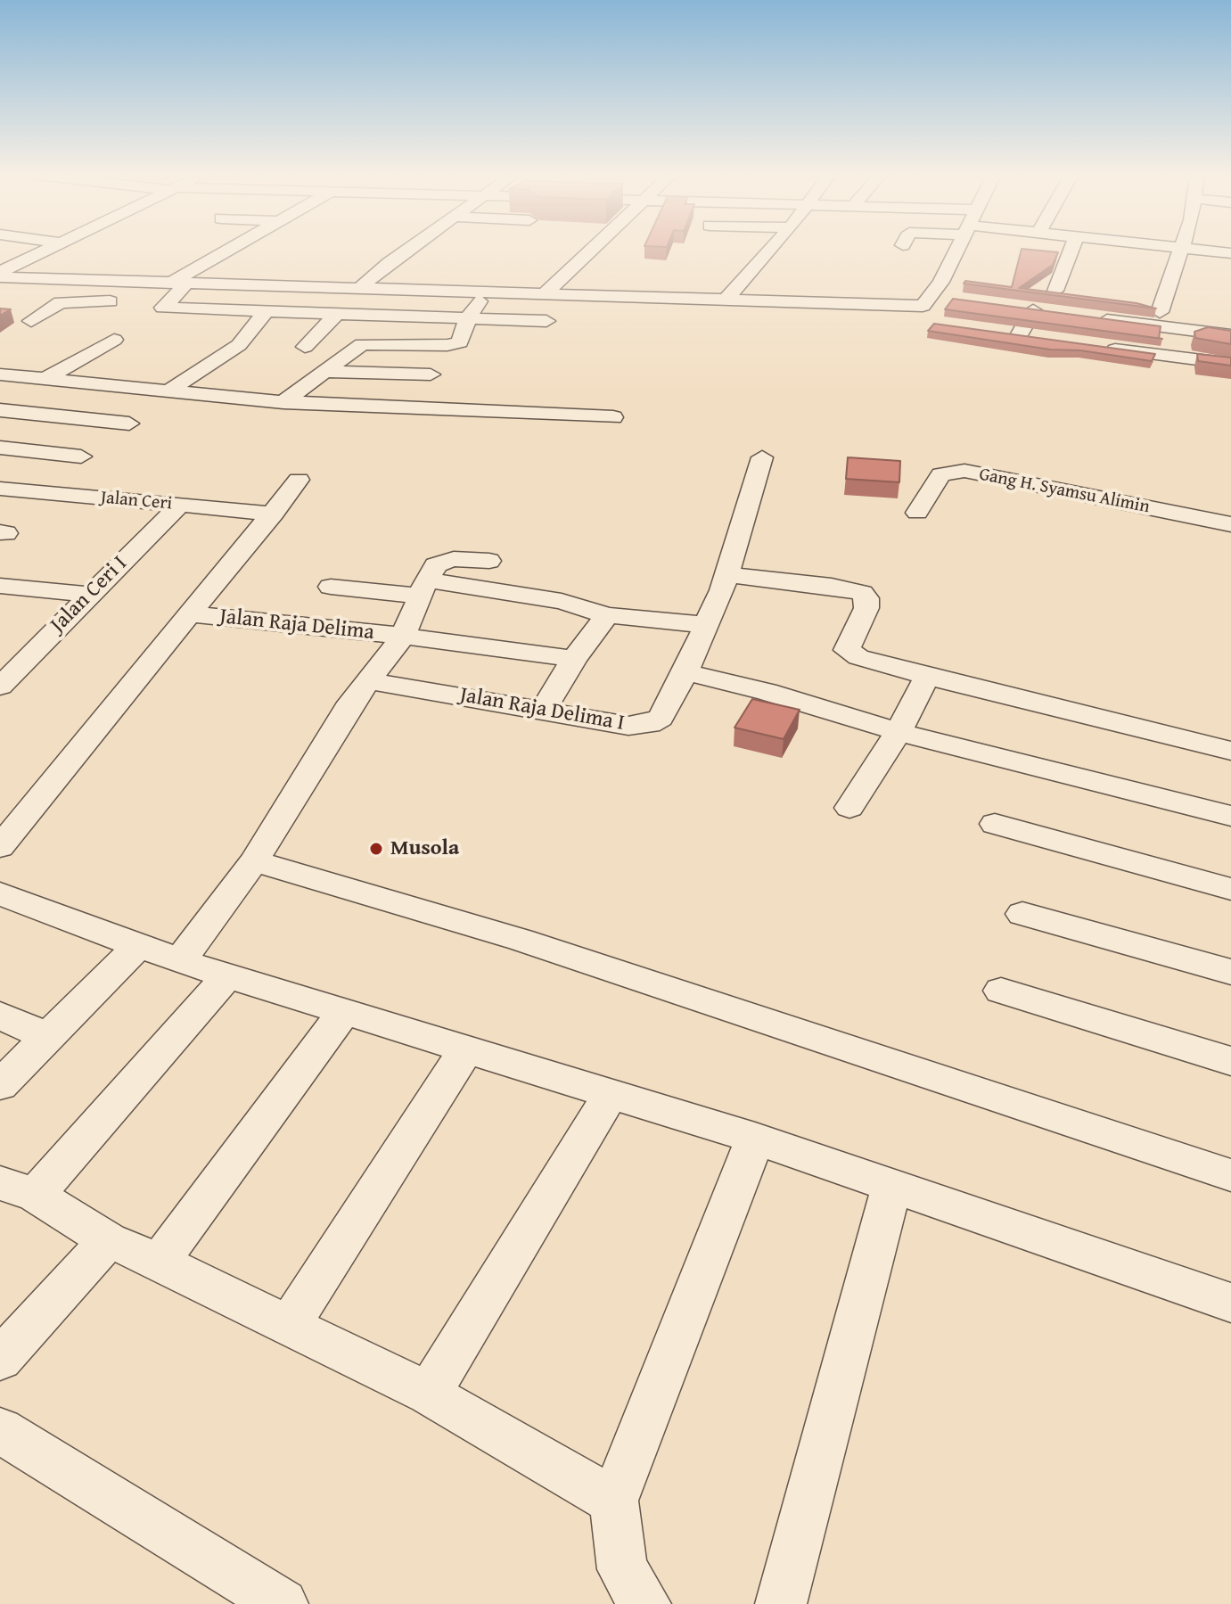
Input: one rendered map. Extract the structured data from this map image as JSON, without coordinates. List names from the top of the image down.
{
  "streets": {
    "street": [
      "Gang H. Syamsu Alimin",
      "Jalan Ceri",
      "Jalan Ceri I",
      "Jalan Raja Delima",
      "Jalan Raja Delima I"
    ]
  },
  "crossings": [
    ["Jalan Ceri", "Jalan Ceri I"]
  ],
  "places": ["Musola"]
}
